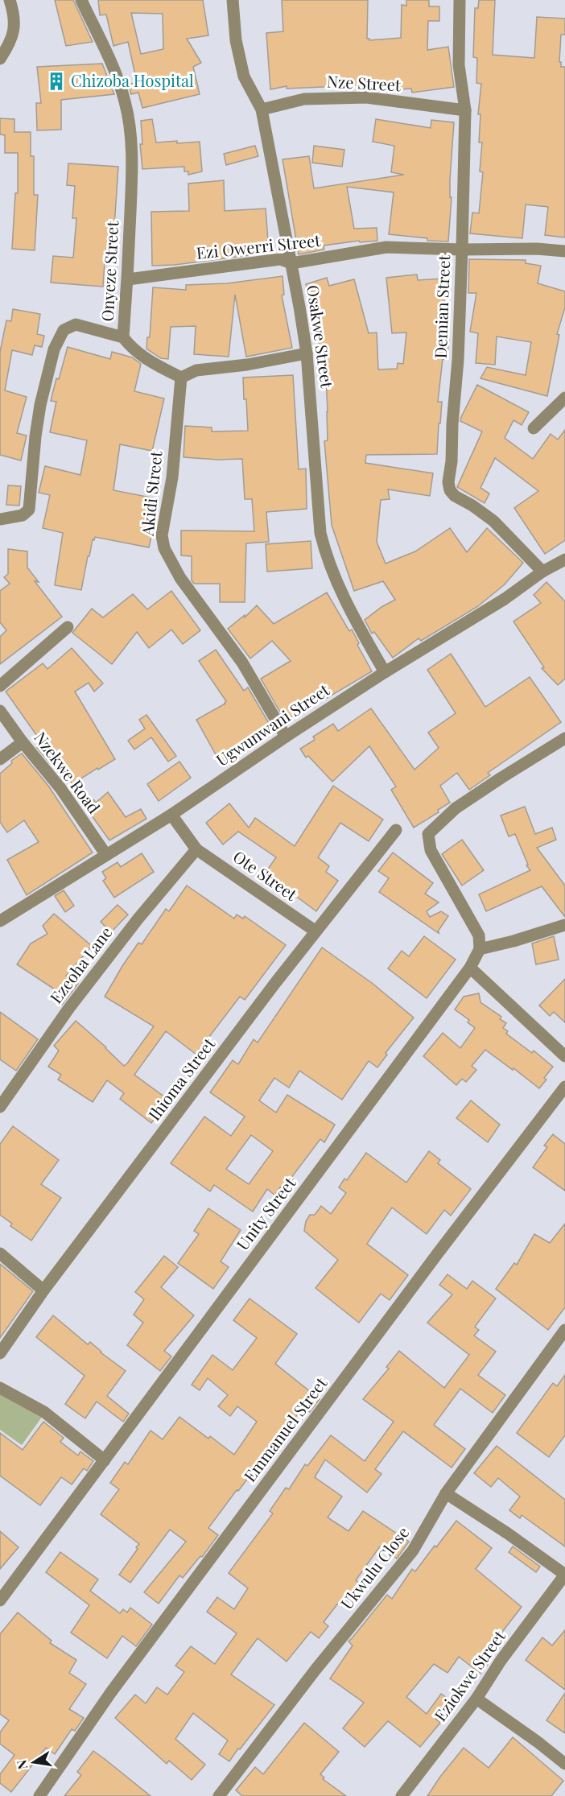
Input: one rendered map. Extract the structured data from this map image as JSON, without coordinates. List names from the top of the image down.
{
  "streets": {
    "street": [
      "Nze Street",
      "Ezi Owerri Street",
      "Onyeze Street",
      "Demian Street",
      "Osakwe Street",
      "Akidi Street",
      "Ugwunwani Street",
      "Nzekwe Road",
      "Ote Street",
      "Ezeoha Lane",
      "Ihioma Street",
      "Unity Street",
      "Emmanuel Street",
      "Ukwulu Close",
      "Eziokwe Street"
    ]
  },
  "crossings": [
    ["Nze Street", "Demian Street"],
    ["Nze Street", "Osakwe Street"],
    ["Ezi Owerri Street", "Onyeze Street"],
    ["Ezi Owerri Street", "Demian Street"],
    ["Ezi Owerri Street", "Osakwe Street"],
    ["Demian Street", "Ugwunwani Street"],
    ["Osakwe Street", "Ugwunwani Street"],
    ["Akidi Street", "Ugwunwani Street"],
    ["Ugwunwani Street", "Nzekwe Road"],
    ["Ugwunwani Street", "Ote Street"],
    ["Ote Street", "Ezeoha Lane"],
    ["Ote Street", "Ihioma Street"]
  ],
  "places": {
    "building": ["Chizoba Hospital"]
  },
  "north": "left"
}
